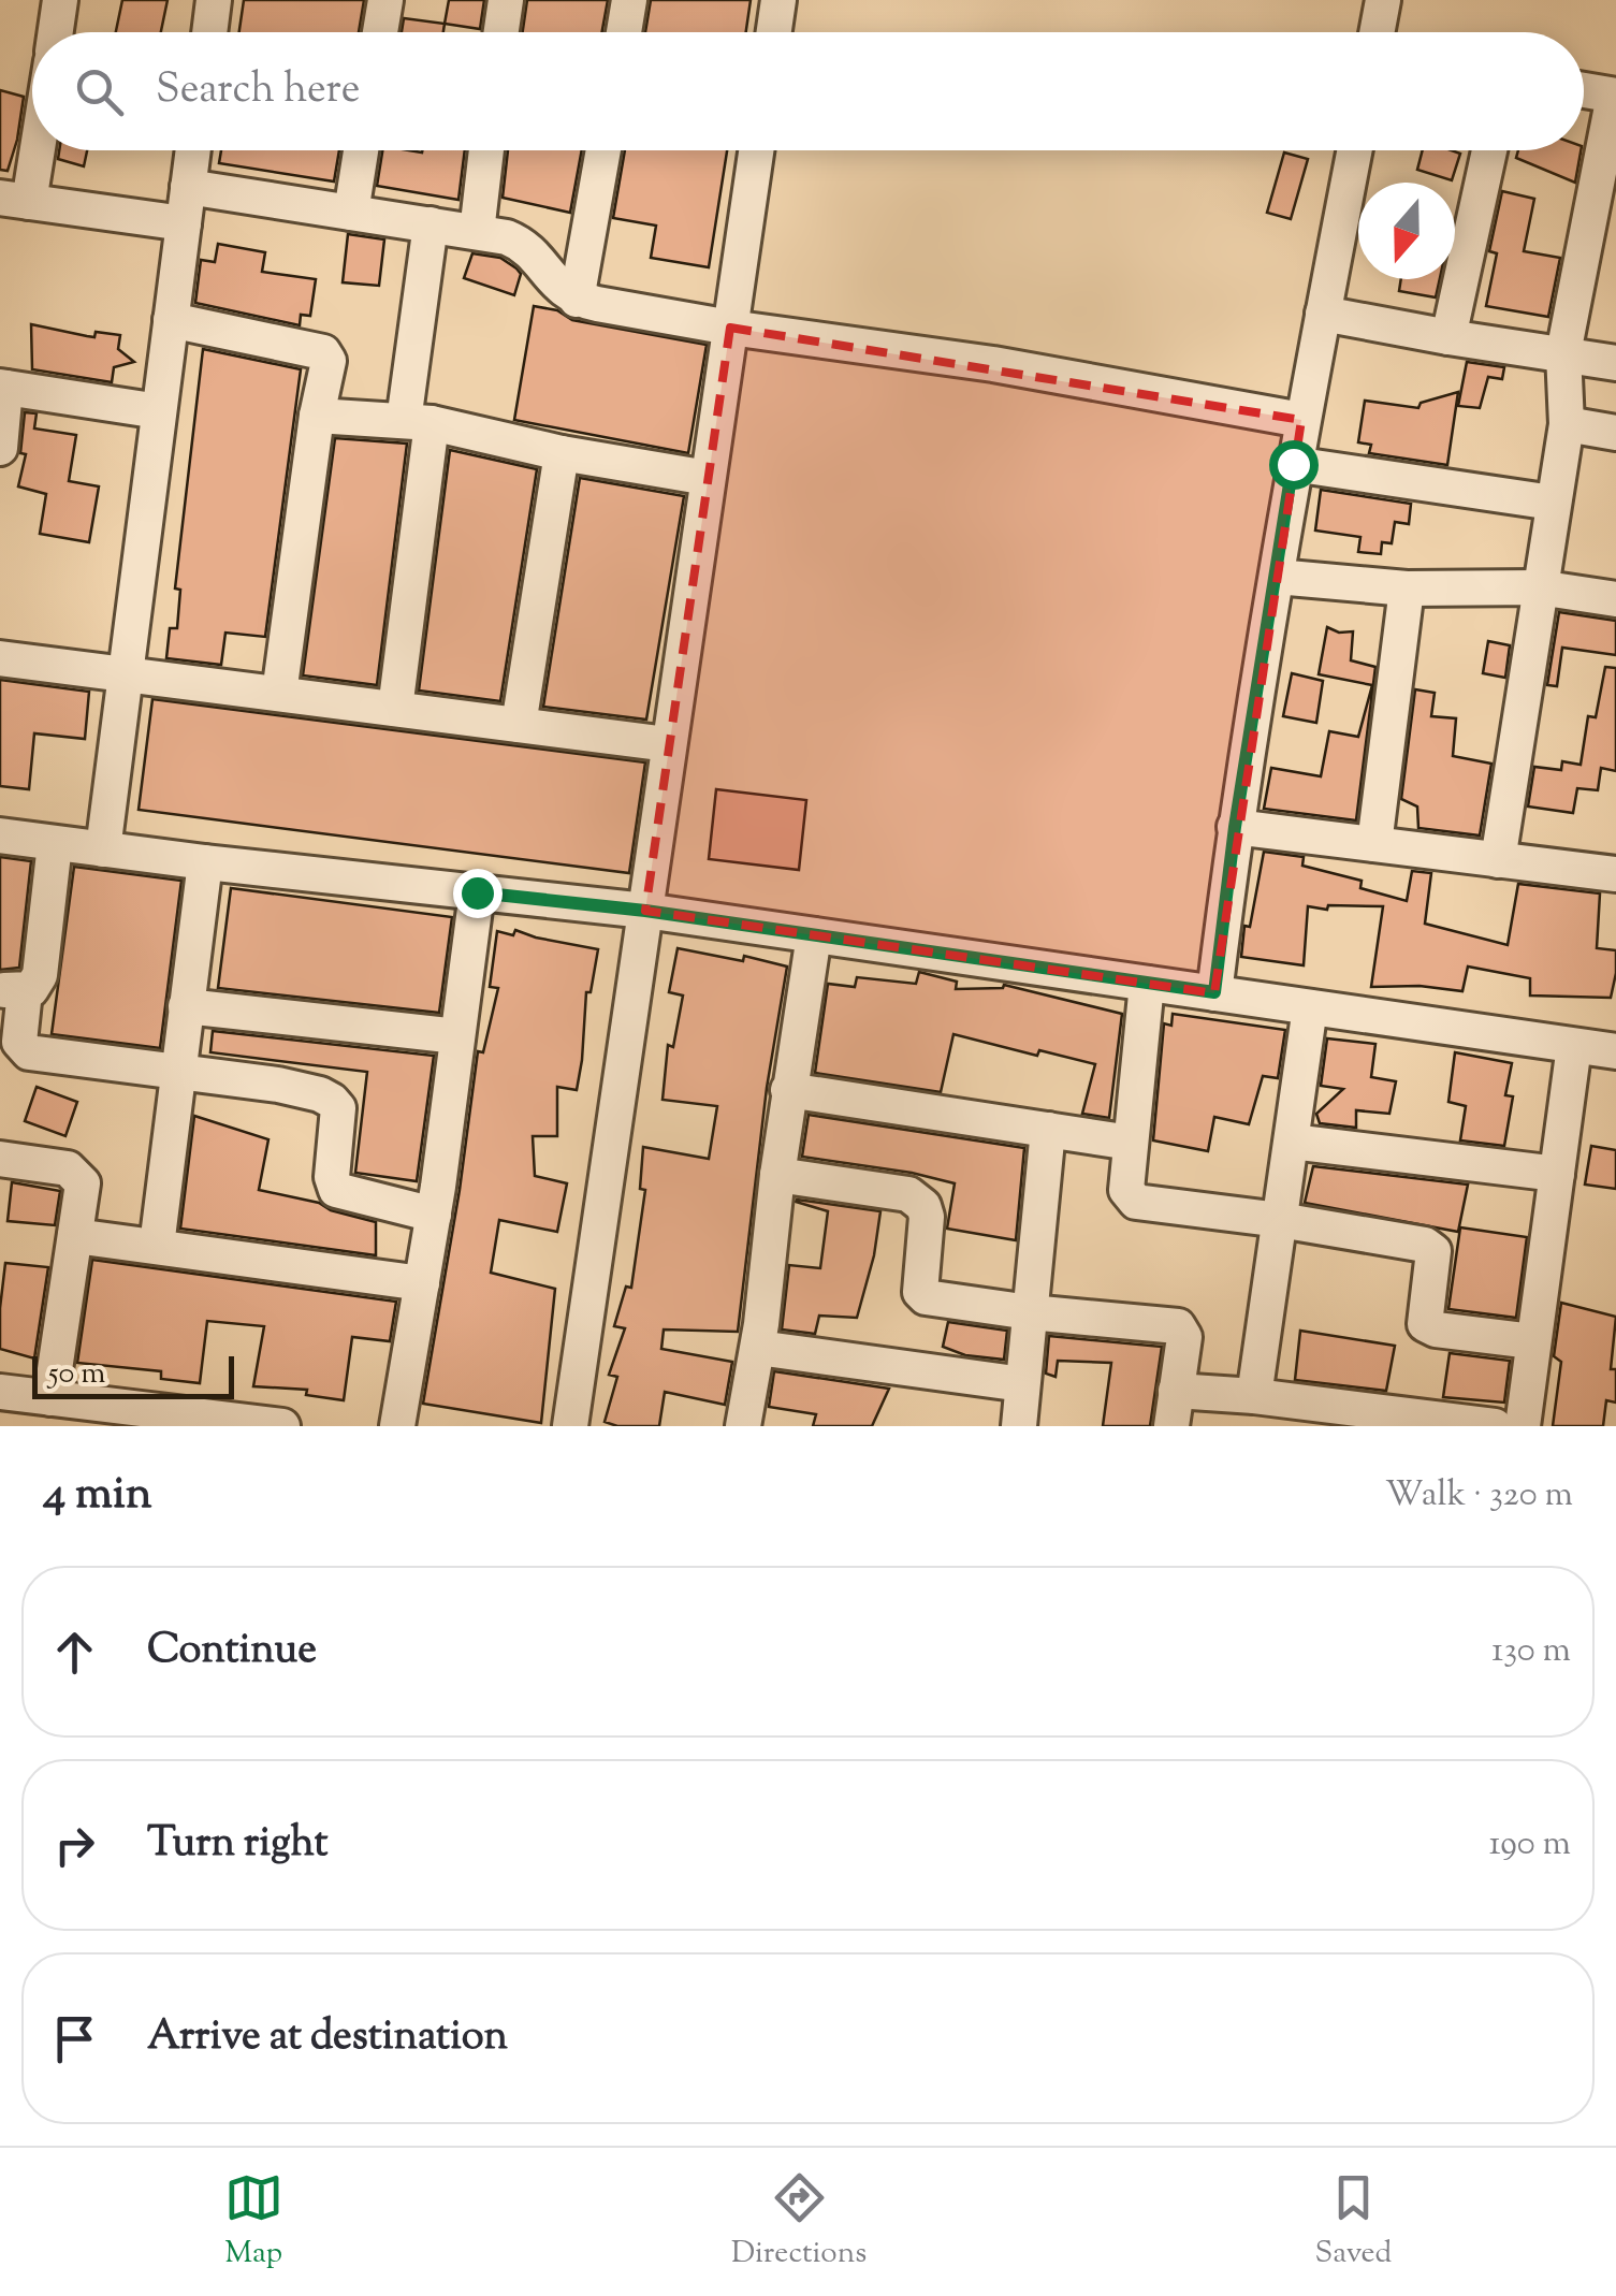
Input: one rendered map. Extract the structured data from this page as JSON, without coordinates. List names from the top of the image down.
{
  "scale_bar": "50 m",
  "north": "bottom",
  "page": {
    "search": "Search here",
    "scale": "50 m",
    "heading": ["4 min", "Walk · 320 m"],
    "list": [
      ["Continue", "130 m"],
      ["Turn right", "190 m"],
      "Arrive at destination"
    ],
    "nav": ["Map", "Directions", "Saved"]
  }
}
